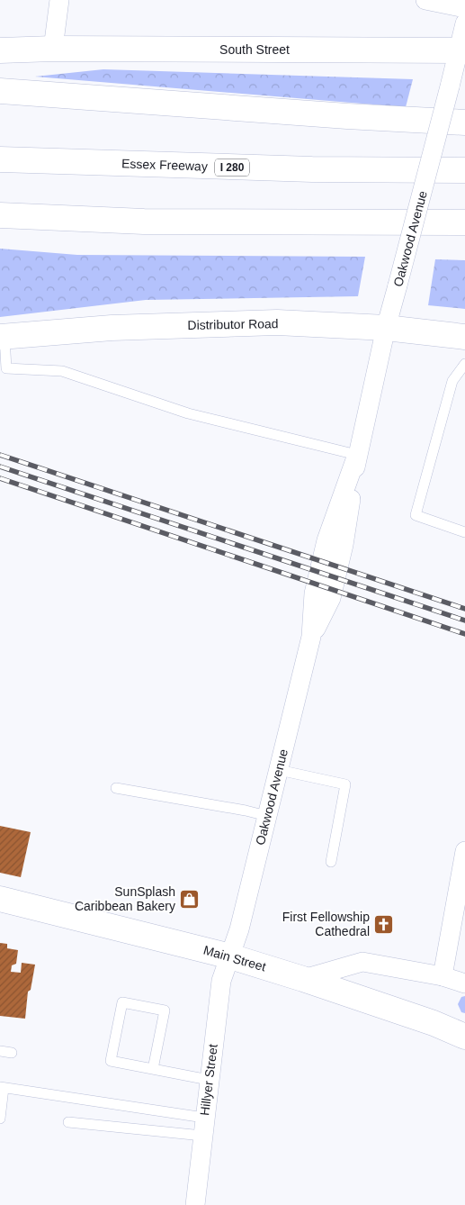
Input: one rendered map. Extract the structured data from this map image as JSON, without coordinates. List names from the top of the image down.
{
  "streets": {
    "main road": [
      "South Street",
      "Essex Freeway",
      "I 280",
      "Distributor Road",
      "Main Street"
    ],
    "street": ["Oakwood Avenue", "Hillyer Street"]
  },
  "crossings": [
    ["South Street", "Oakwood Avenue"],
    ["Oakwood Avenue", "Distributor Road"],
    ["Oakwood Avenue", "Main Street"],
    ["Oakwood Avenue", "Hillyer Street"],
    ["Main Street", "Hillyer Street"]
  ],
  "places": {
    "shop": ["SunSplash Caribbean Bakery"],
    "church": ["First Fellowship Cathedral"]
  }
}
